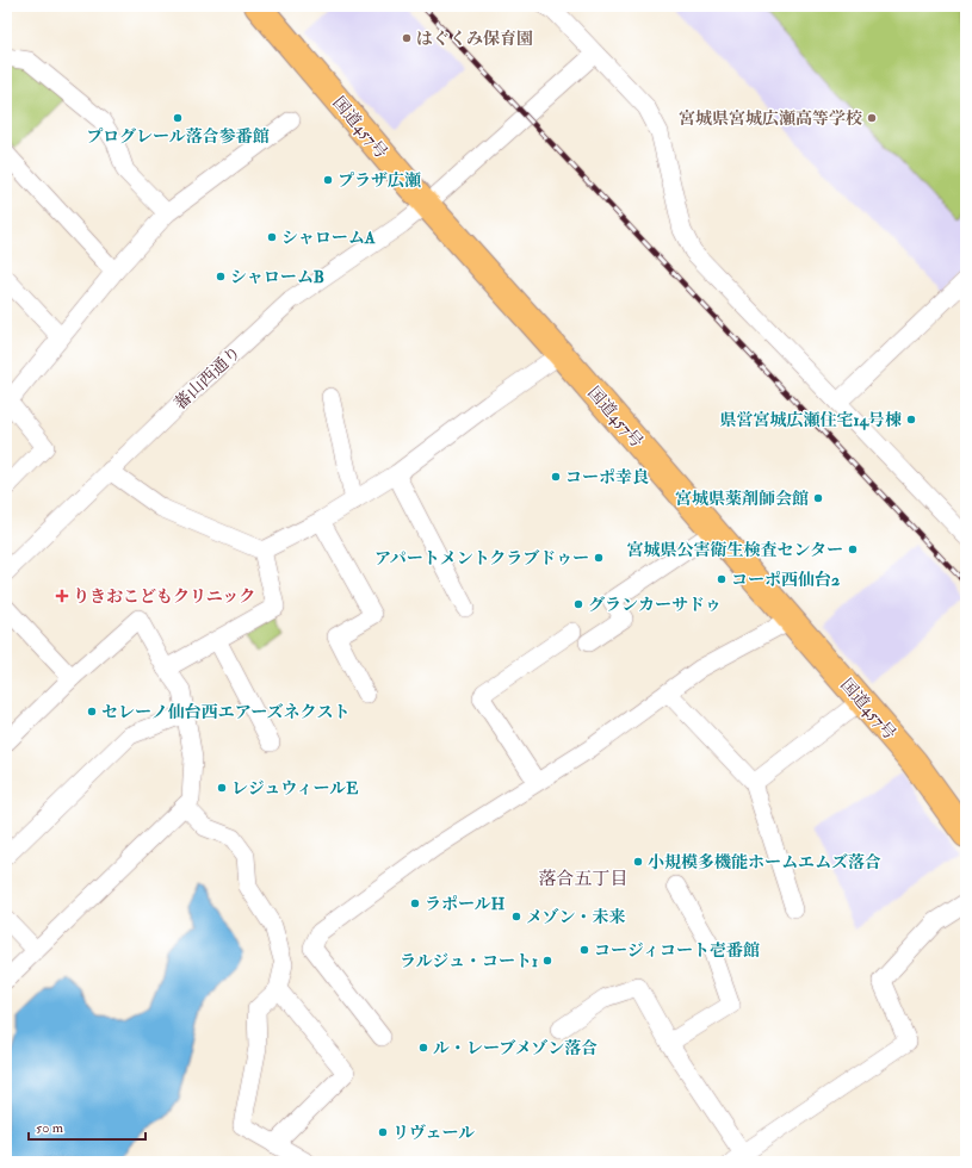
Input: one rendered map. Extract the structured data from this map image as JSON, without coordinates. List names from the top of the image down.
{
  "streets": {
    "highway": ["国道457号"],
    "street": ["蕃山西通り"]
  },
  "crossings": [
    ["国道457号", "蕃山西通り"]
  ],
  "districts": ["落合五丁目"],
  "places": {
    "other": [
      "はぐくみ保育園",
      "プログレール落合参番館",
      "宮城県宮城広瀬高等学校",
      "プラザ広瀬",
      "シャロームA",
      "シャロームB",
      "県営宮城広瀬住宅14号棟",
      "コーポ幸良",
      "宮城県薬剤師会館",
      "宮城県公害衛生検査センター",
      "アパートメントクラブドゥー",
      "コーポ西仙台2",
      "グランカーサドゥ",
      "セレーノ仙台西エアーズネクスト",
      "レジュウィールE",
      "小規模多機能ホームエムズ落合",
      "ラポールH",
      "メゾン・未来",
      "コージィコート壱番館",
      "ラルジュ・コート1",
      "ル・レーブメゾン落合",
      "リヴェール"
    ],
    "health": ["りきおこどもクリニック"]
  },
  "scale_bar": "50 m"
}
